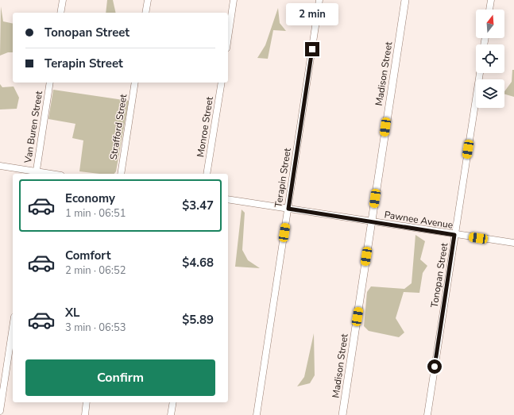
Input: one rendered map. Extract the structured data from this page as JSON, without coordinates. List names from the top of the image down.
{
  "streets": {
    "street": [
      "Madison Street",
      "Van Buren Street",
      "Strafford Street",
      "Monroe Street",
      "Terapin Street",
      "Pawnee Avenue",
      "Tonopan Street"
    ]
  },
  "crossings": [
    ["Madison Street", "Pawnee Avenue"],
    ["Terapin Street", "Pawnee Avenue"],
    ["Pawnee Avenue", "Tonopan Street"]
  ],
  "north": "top",
  "page": {
    "bubble": "2 min",
    "banner": ["Tonopan Street", "Terapin Street"],
    "list": [
      {
        "name": "Economy",
        "note": "1 min · 06:51",
        "value": "$3.47"
      },
      {
        "name": "Comfort",
        "note": "2 min · 06:52",
        "value": "$4.68"
      },
      {
        "name": "XL",
        "note": "3 min · 06:53",
        "value": "$5.89"
      }
    ],
    "buttons": "Confirm"
  }
}
